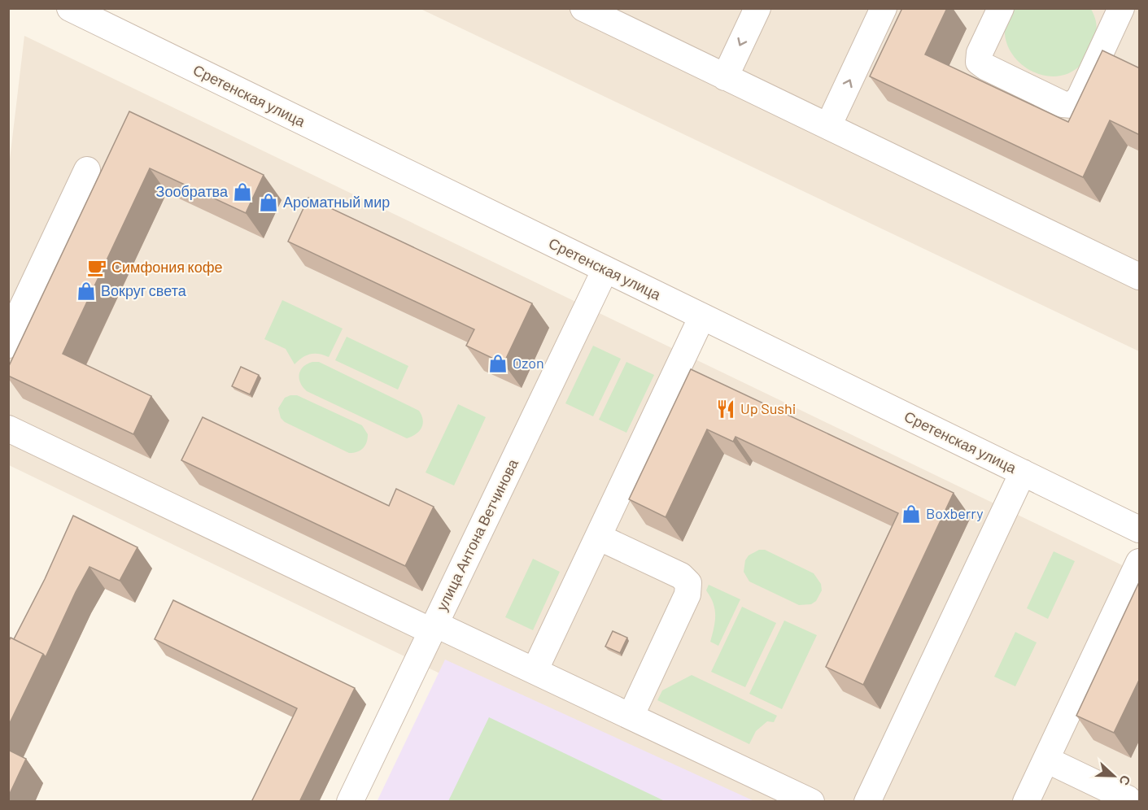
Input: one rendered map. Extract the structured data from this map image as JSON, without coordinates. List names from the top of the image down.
{
  "streets": {
    "street": ["Сретенская улица", "улица Антона Ветчинова"]
  },
  "crossings": [
    ["Сретенская улица", "улица Антона Ветчинова"]
  ],
  "places": {
    "shop": [
      "Зообратва",
      "Ароматный мир",
      "Вокруг света",
      "Ozon",
      "Boxberry"
    ],
    "cafe": ["Симфония кофе"],
    "restaurant": ["Up Sushi"]
  },
  "north": "right"
}
